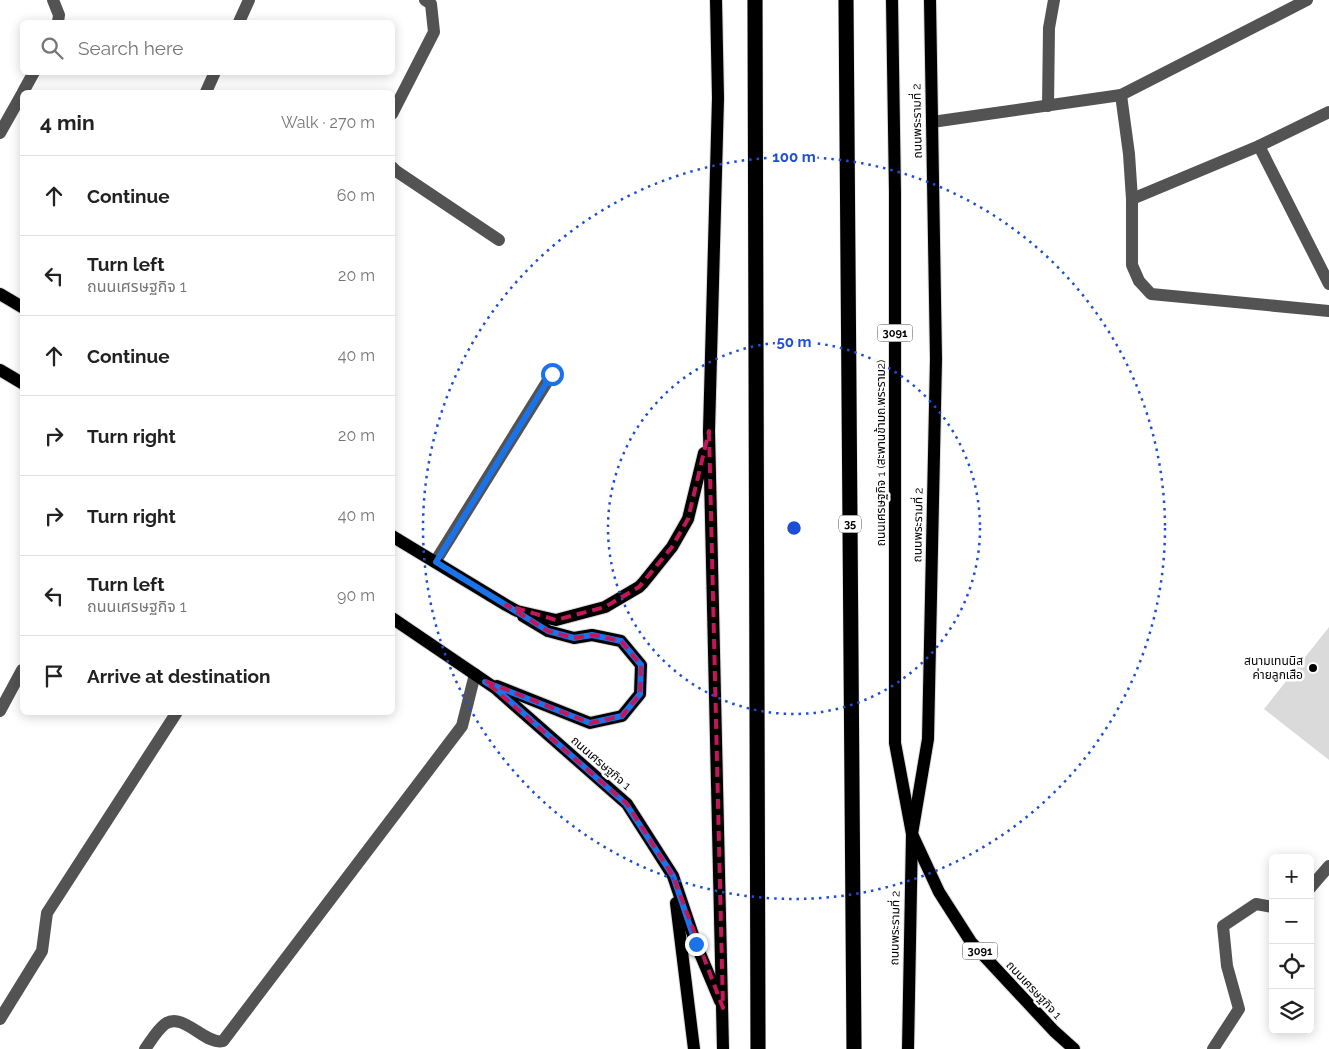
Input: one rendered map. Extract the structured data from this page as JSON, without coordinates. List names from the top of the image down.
{
  "streets": {
    "highway": ["35"],
    "main road": [
      "ถนนพระรามที่ 2",
      "3091",
      "ถนนเศรษฐกิจ 1 (สะพานข้ามถ.พระราม2)",
      "ถนนเศรษฐกิจ 1"
    ]
  },
  "crossings": [
    ["ถนนพระรามที่ 2", "ถนนเศรษฐกิจ 1"],
    ["ถนนเศรษฐกิจ 1 (สะพานข้ามถ.พระราม2)", "ถนนเศรษฐกิจ 1"]
  ],
  "places": ["สนามเทนนิส ค่ายลูกเสือ"],
  "page": {
    "search": "Search here",
    "heading": ["4 min", "Walk · 270 m"],
    "list": [
      ["Continue", "60 m"],
      ["Turn left", "ถนนเศรษฐกิจ 1", "20 m"],
      ["Continue", "40 m"],
      ["Turn right", "20 m"],
      ["Turn right", "40 m"],
      ["Turn left", "ถนนเศรษฐกิจ 1", "90 m"],
      "Arrive at destination"
    ],
    "map_buttons": ["+", "−"]
  },
  "rings": ["100 m", "50 m"]
}
